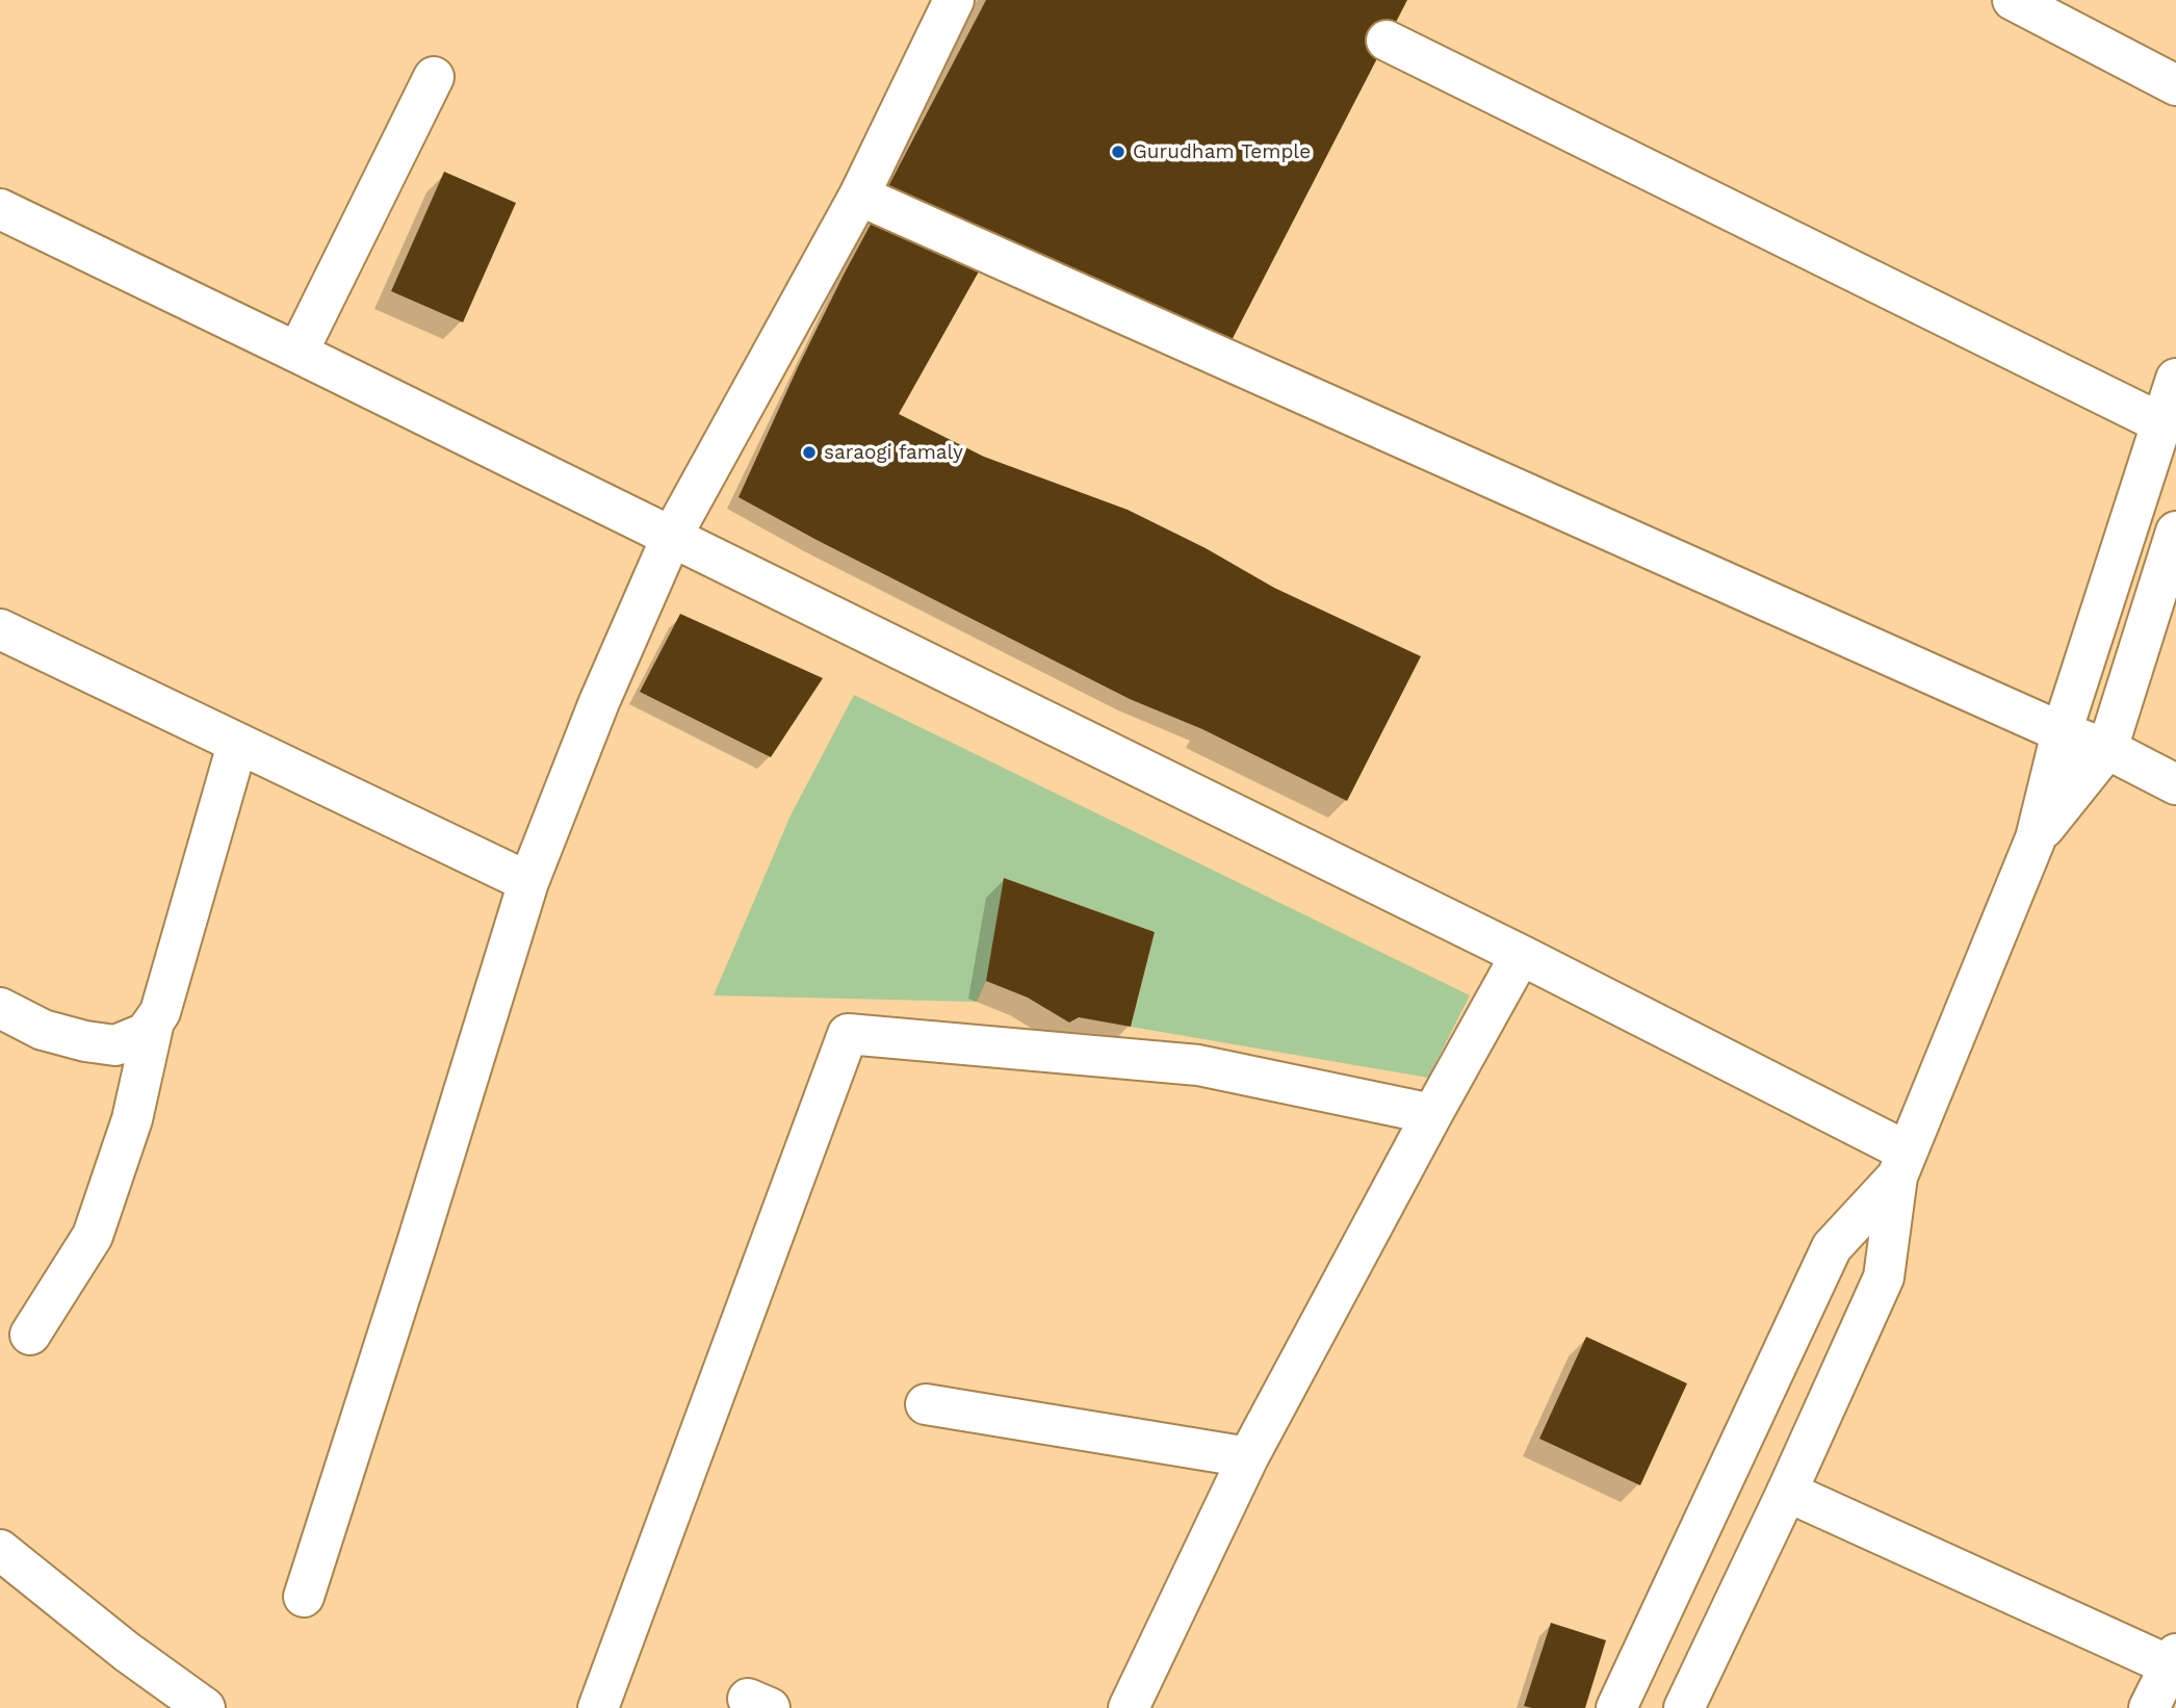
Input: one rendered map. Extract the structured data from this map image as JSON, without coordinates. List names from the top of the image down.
{
  "places": ["Gurudham Temple", "saraogi famaly"]
}
